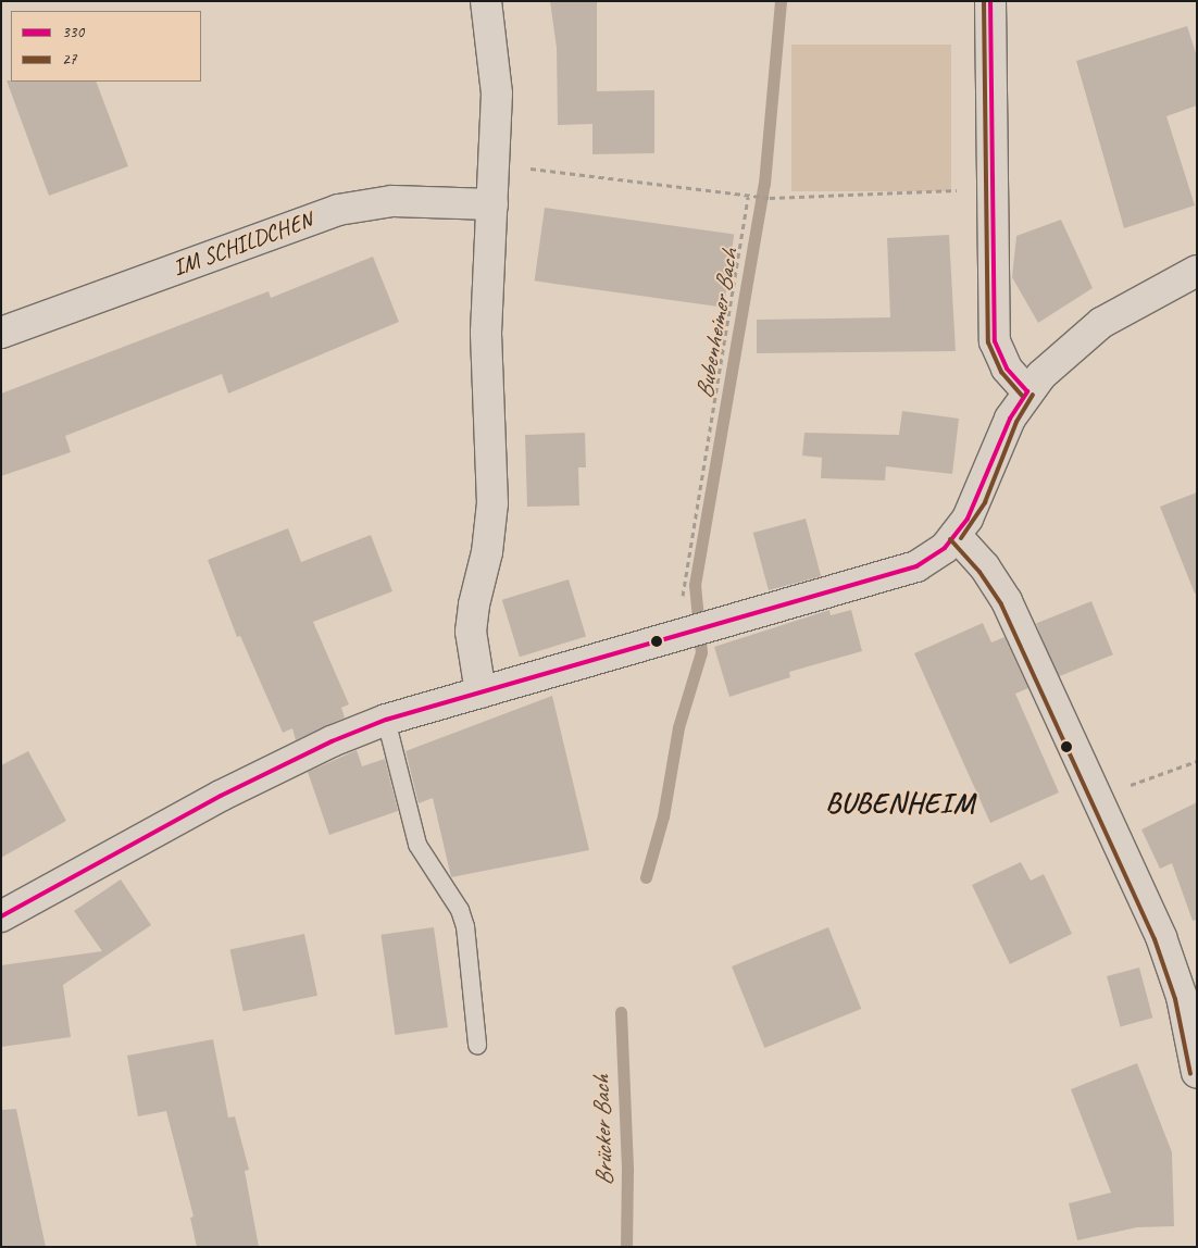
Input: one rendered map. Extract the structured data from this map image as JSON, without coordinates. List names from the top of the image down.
{
  "streets": {
    "street": ["IM SCHILDCHEN"]
  },
  "districts": ["BUBENHEIM"],
  "water": ["Bubenheimer Bach", "Brücker Bach"],
  "lines": ["transit line 330", "transit line 27"],
  "legend": ["330", "27"]
}
